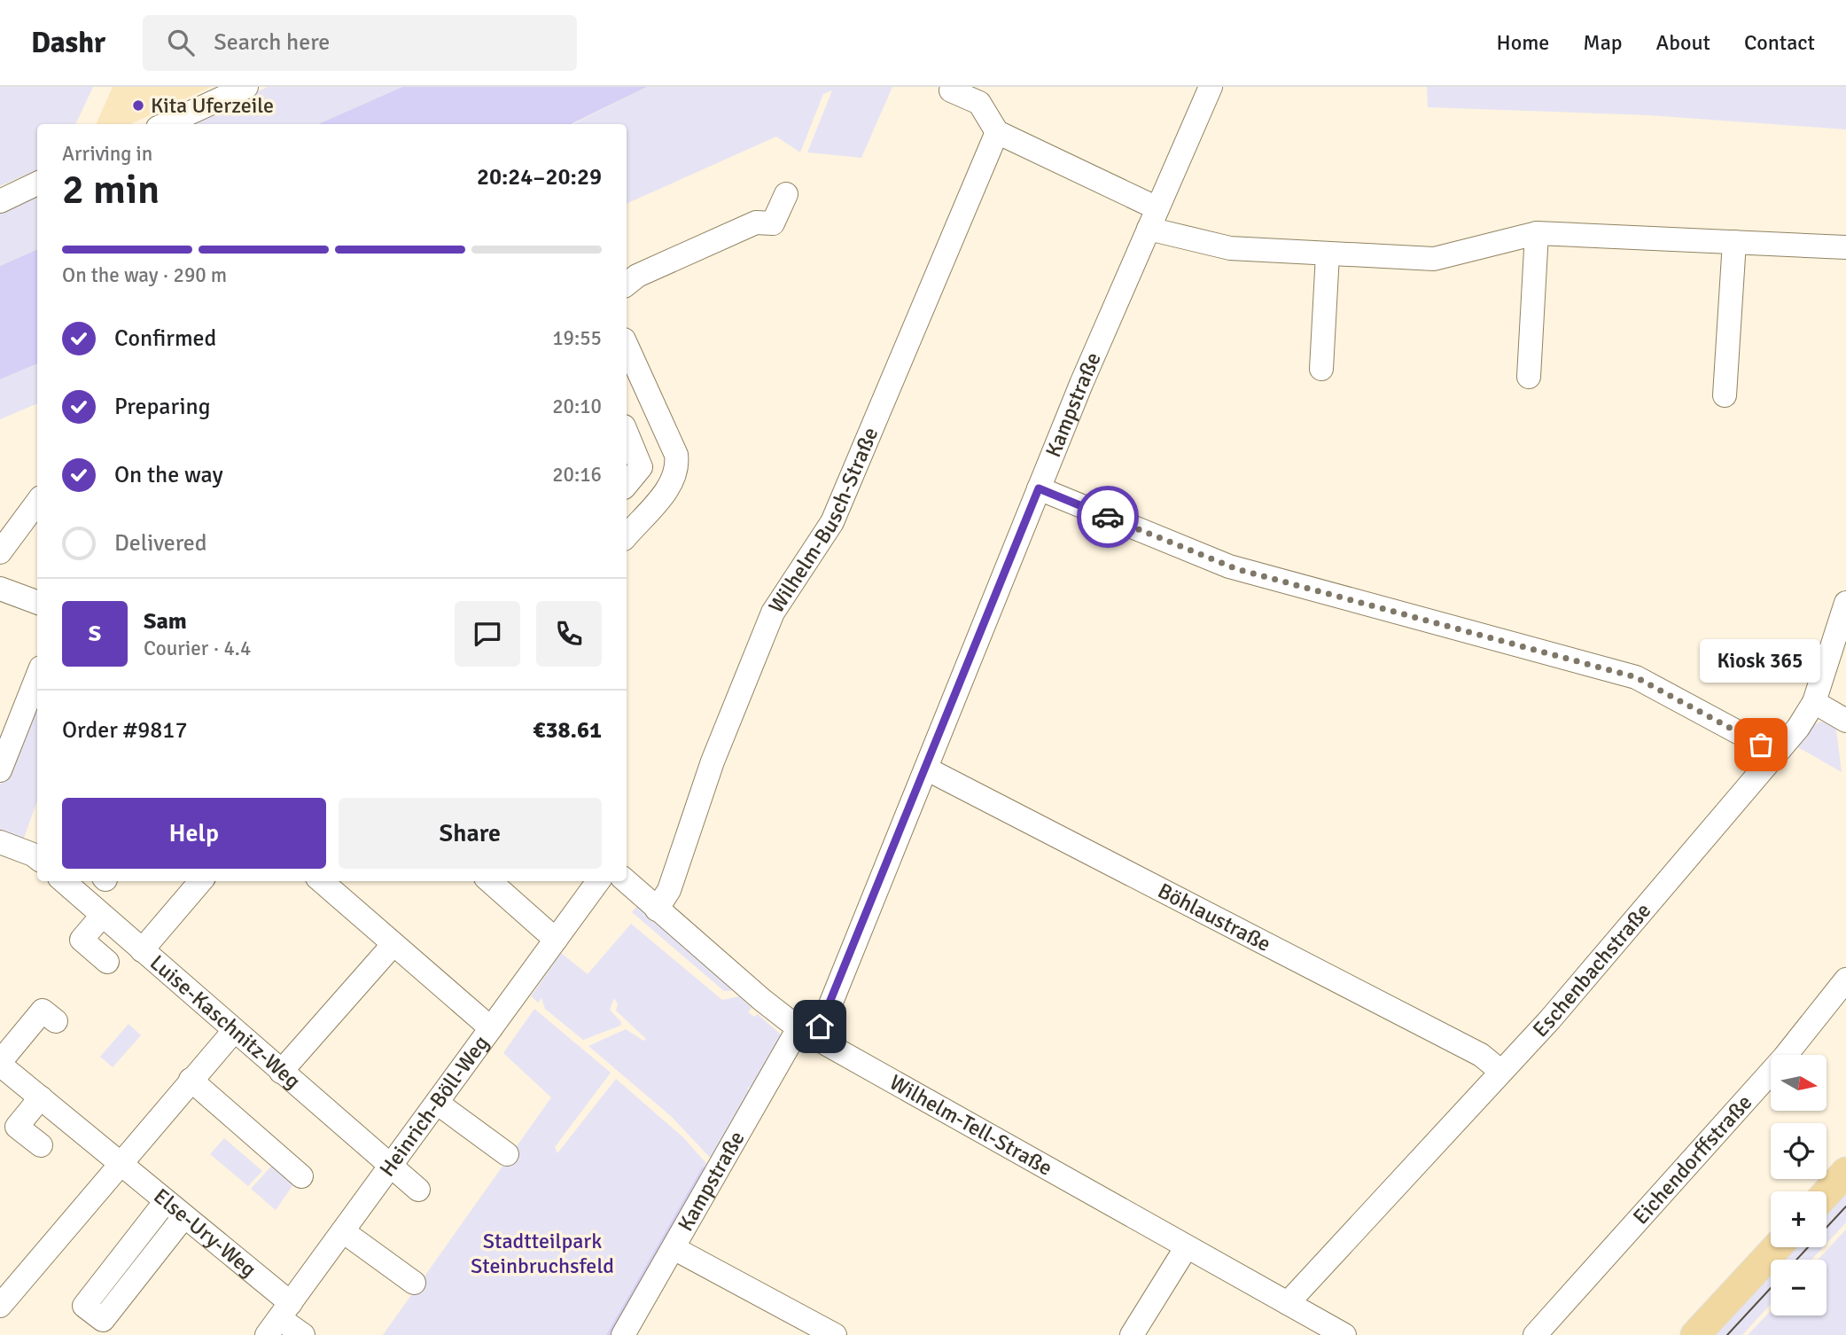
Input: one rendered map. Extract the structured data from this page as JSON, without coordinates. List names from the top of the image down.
{
  "streets": {
    "street": [
      "Kampstraße",
      "Wilhelm-Busch-Straße",
      "Böhlaustraße",
      "Eschenbachstraße",
      "Luise-Kaschnitz-Weg",
      "Heinrich-Böll-Weg",
      "Wilhelm-Tell-Straße",
      "Eichendorffstraße",
      "Else-Ury-Weg"
    ]
  },
  "crossings": [
    ["Kampstraße", "Böhlaustraße"],
    ["Kampstraße", "Wilhelm-Tell-Straße"],
    ["Wilhelm-Busch-Straße", "Wilhelm-Tell-Straße"],
    ["Böhlaustraße", "Eschenbachstraße"],
    ["Eschenbachstraße", "Wilhelm-Tell-Straße"],
    ["Luise-Kaschnitz-Weg", "Heinrich-Böll-Weg"],
    ["Heinrich-Böll-Weg", "Else-Ury-Weg"]
  ],
  "parks": ["Stadtteilpark Steinbruchsfeld"],
  "places": ["Kita Uferzeile", "Kiosk 365"],
  "north": "right",
  "page": {
    "header": "Dashr",
    "search": "Search here",
    "nav": [
      "Home",
      "Map",
      "About",
      "Contact"
    ],
    "heading": ["2 min", "Arriving in", "20:24–20:29"],
    "panel": [
      "Sam",
      "Courier · 4.4",
      "Order #9817",
      "€38.61"
    ],
    "bar": "On the way · 290 m",
    "list": [
      ["Confirmed", "19:55"],
      ["Preparing", "20:10"],
      ["On the way", "20:16"],
      "Delivered"
    ],
    "round": "S",
    "bubble": "Kiosk 365",
    "buttons": ["Help", "Share"],
    "map_buttons": ["+", "−"]
  }
}
